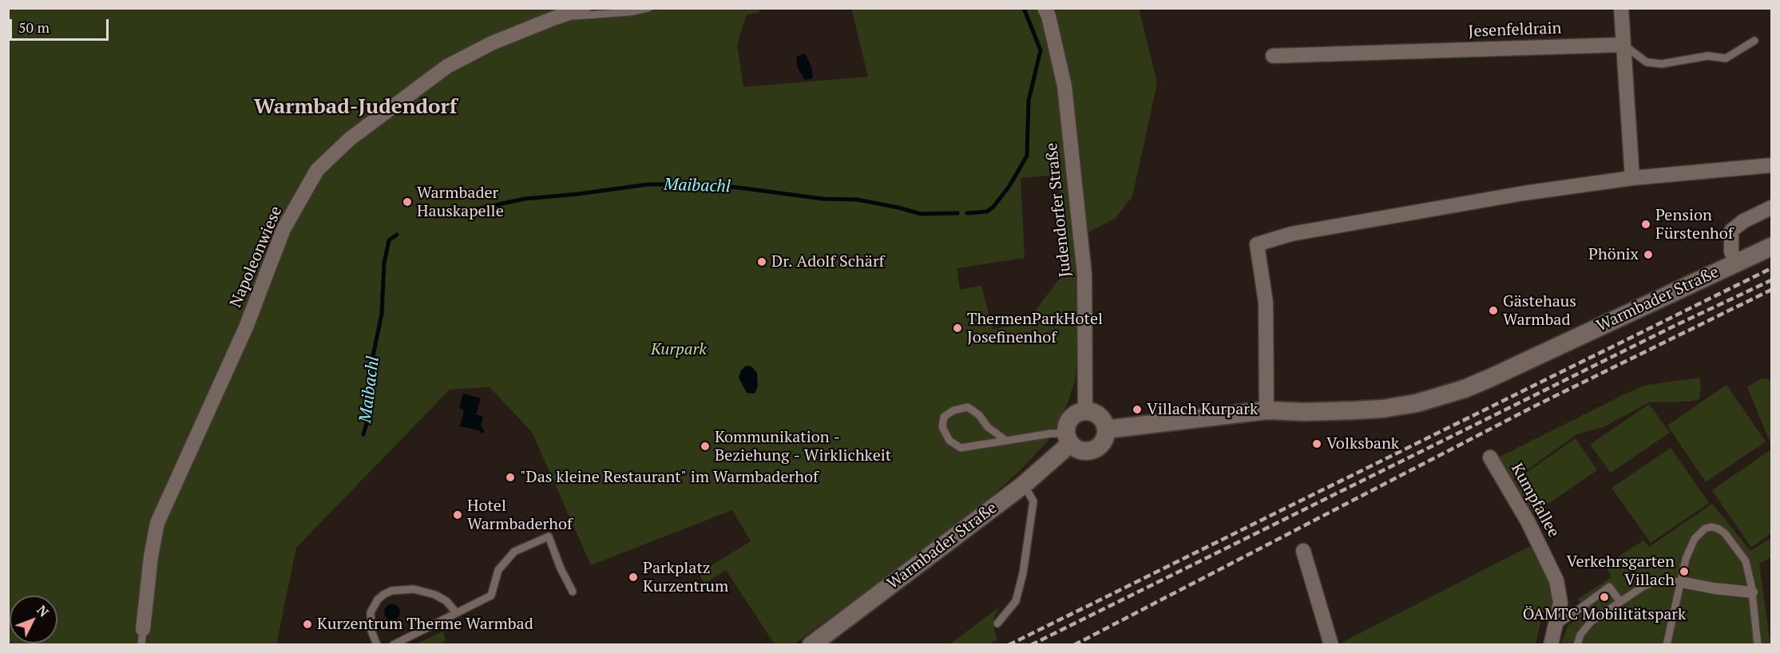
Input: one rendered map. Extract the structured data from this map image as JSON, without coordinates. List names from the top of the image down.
{
  "streets": {
    "street": [
      "Jesenfeldrain",
      "Judendorfer Straße",
      "Napoleonwiese",
      "Warmbader Straße",
      "Kumpfallee"
    ]
  },
  "crossings": [
    ["Judendorfer Straße", "Warmbader Straße"]
  ],
  "districts": ["Warmbad-Judendorf"],
  "water": ["Maibachl"],
  "parks": ["Kurpark"],
  "places": [
    "Warmbader Hauskapelle",
    "Pension Fürstenhof",
    "Phönix",
    "Dr. Adolf Schärf",
    "Gästehaus Warmbad",
    "ThermenParkHotel Josefinenhof",
    "Villach Kurpark",
    "Volksbank",
    "Kommunikation - Beziehung - Wirklichkeit",
    "\"Das kleine Restaurant\" im Warmbaderhof",
    "Hotel Warmbaderhof",
    "Verkehrsgarten Villach",
    "Parkplatz Kurzentrum",
    "ÖAMTC Mobilitätspark",
    "Kurzentrum Therme Warmbad"
  ],
  "scale_bar": "50 m",
  "north": "top right"
}
